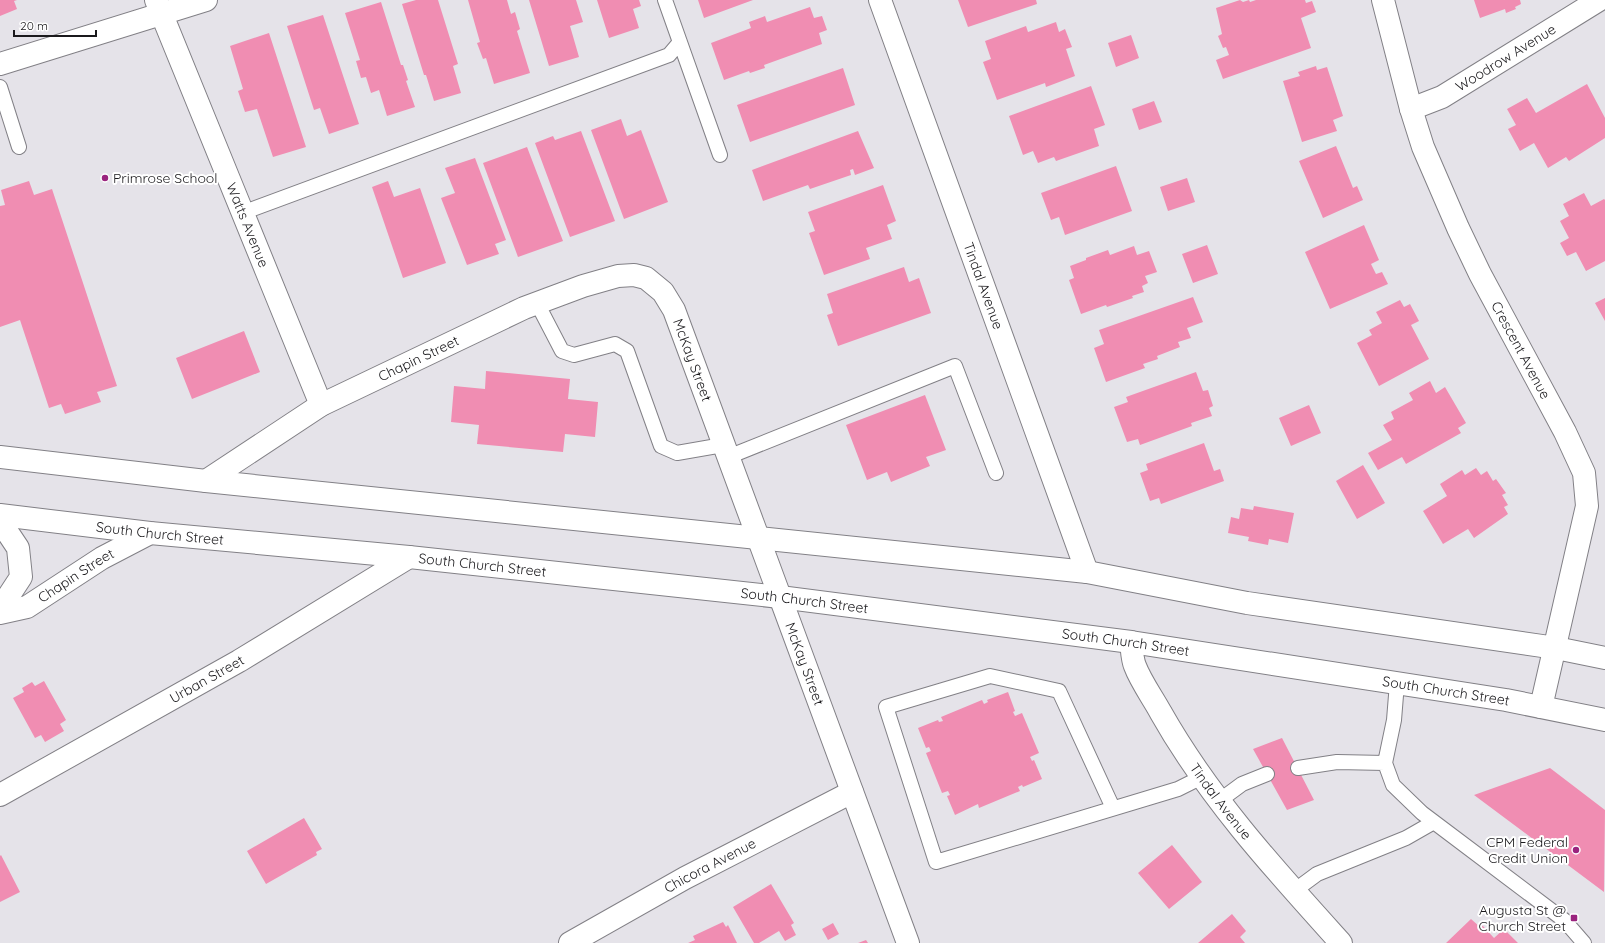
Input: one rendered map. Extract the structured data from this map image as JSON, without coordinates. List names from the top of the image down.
{
  "streets": {
    "street": [
      "Woodrow Avenue",
      "Watts Avenue",
      "Tindal Avenue",
      "Crescent Avenue",
      "Chapin Street",
      "McKay Street",
      "South Church Street",
      "Urban Street",
      "Chicora Avenue"
    ]
  },
  "crossings": [
    ["Woodrow Avenue", "Crescent Avenue"],
    ["Watts Avenue", "Chapin Street"],
    ["Tindal Avenue", "South Church Street"],
    ["Crescent Avenue", "South Church Street"],
    ["Chapin Street", "McKay Street"],
    ["Chapin Street", "South Church Street"],
    ["McKay Street", "South Church Street"],
    ["McKay Street", "Chicora Avenue"],
    ["South Church Street", "Urban Street"]
  ],
  "places": {
    "other": ["Primrose School", "CPM Federal Credit Union"],
    "transit": ["Augusta St @ Church Street"]
  },
  "scale_bar": "20 m"
}
